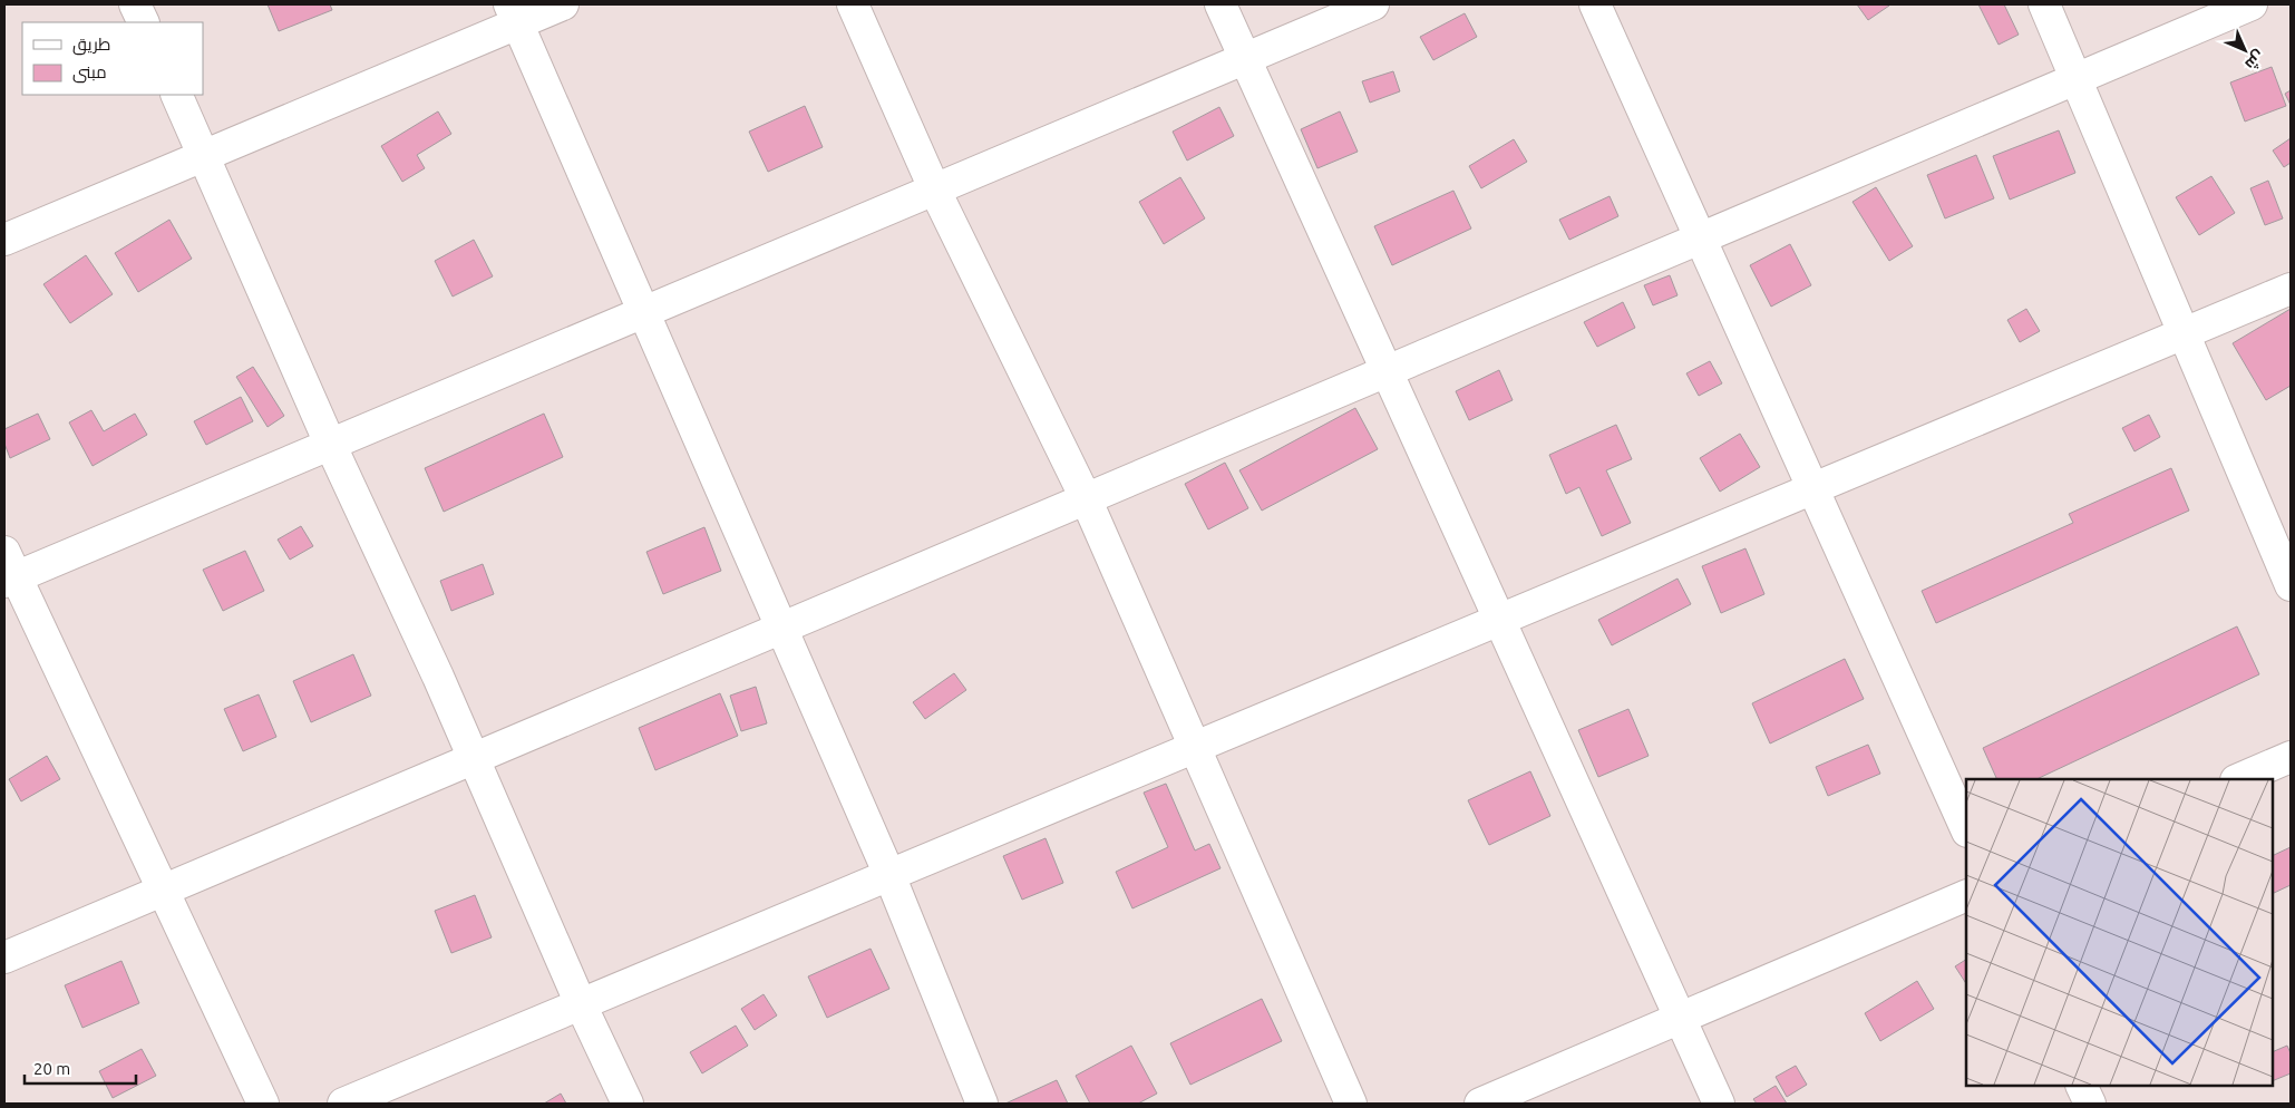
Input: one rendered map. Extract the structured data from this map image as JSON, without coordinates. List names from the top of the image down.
{
  "legend": ["طريق", "مبنى"],
  "scale_bar": "20 m",
  "north": "bottom right"
}
